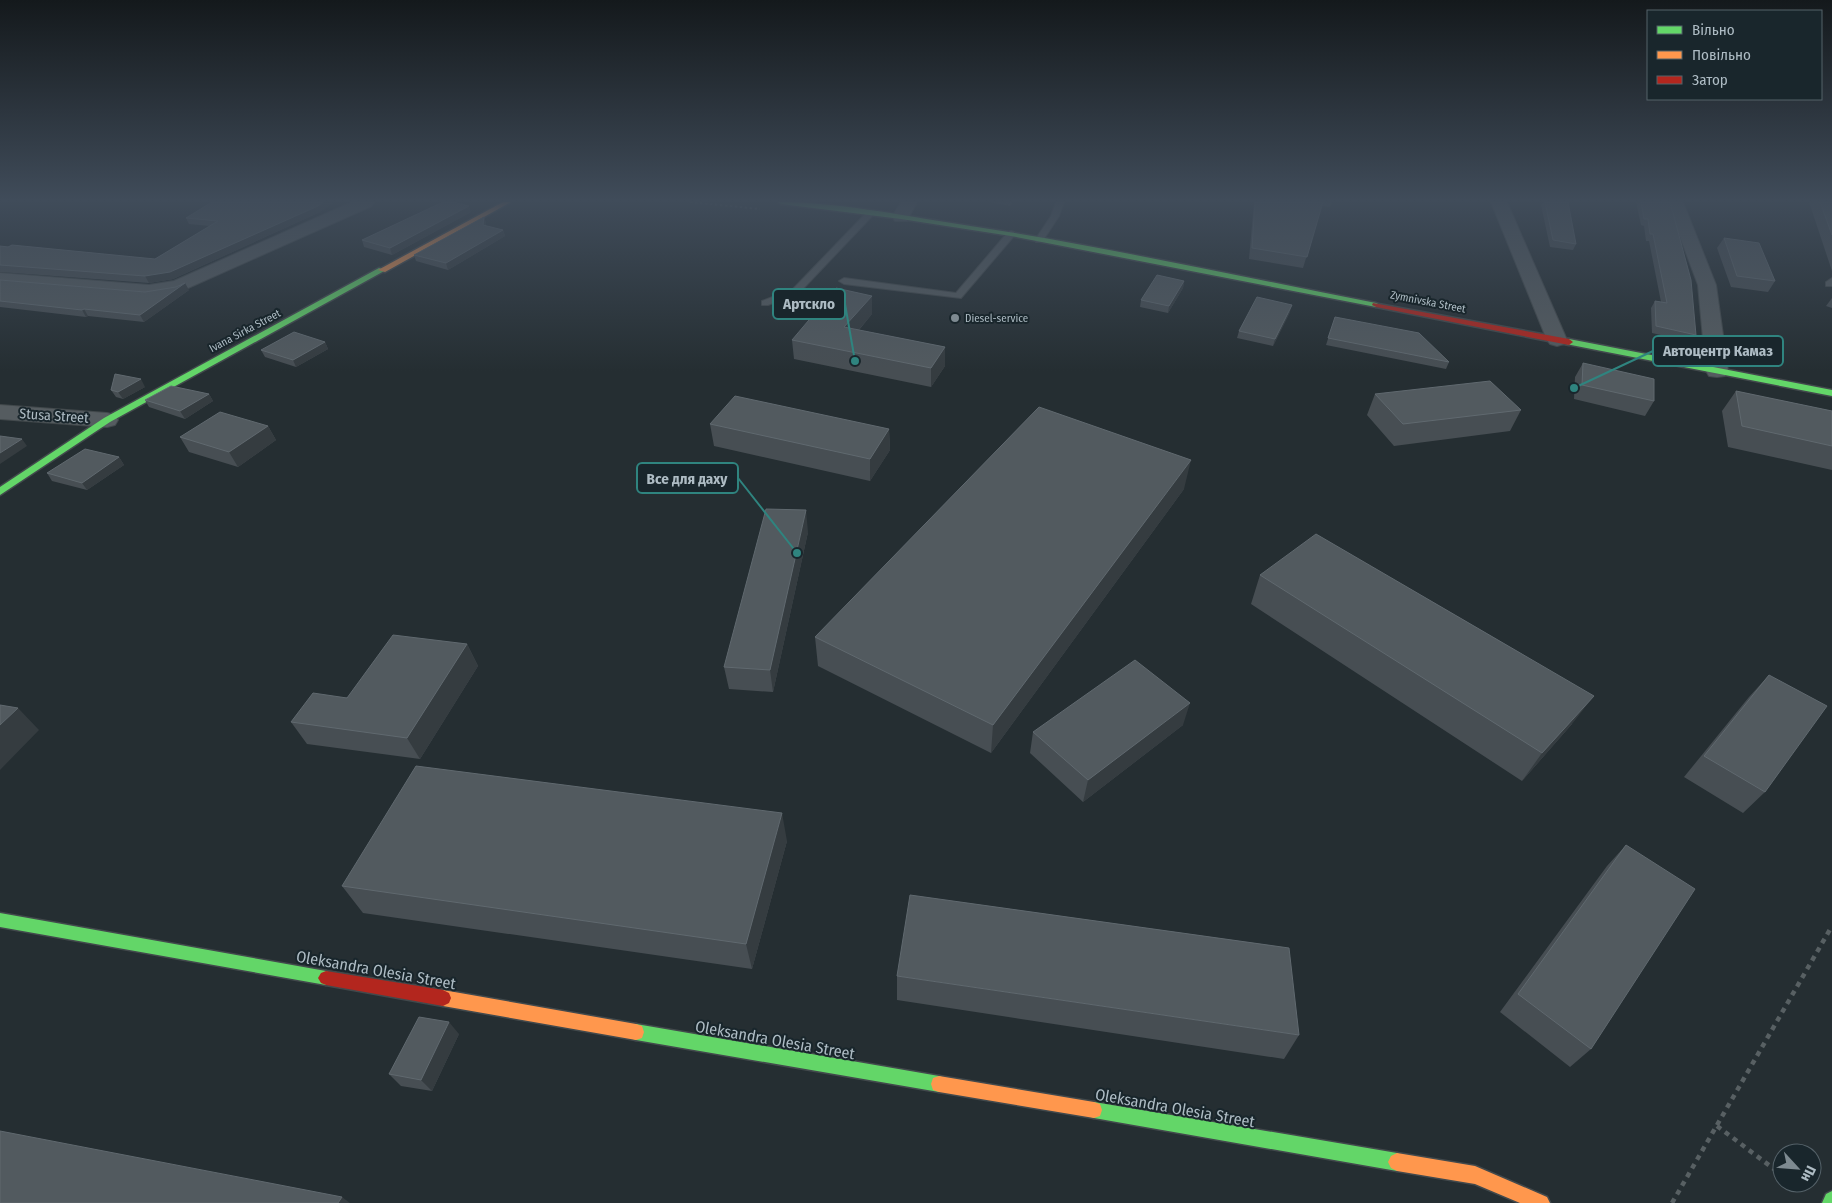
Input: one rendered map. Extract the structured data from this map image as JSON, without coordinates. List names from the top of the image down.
{
  "streets": {
    "street": [
      "Zymnivska Street",
      "Ivana Sirka Street",
      "Stusa Street",
      "Oleksandra Olesia Street"
    ]
  },
  "crossings": [
    ["Ivana Sirka Street", "Stusa Street"]
  ],
  "places": [
    "Diesel-service",
    "Артскло",
    "Автоцентр Камаз",
    "Все для даху"
  ],
  "legend": ["Вільно", "Повільно", "Затор"],
  "north": "bottom right"
}
